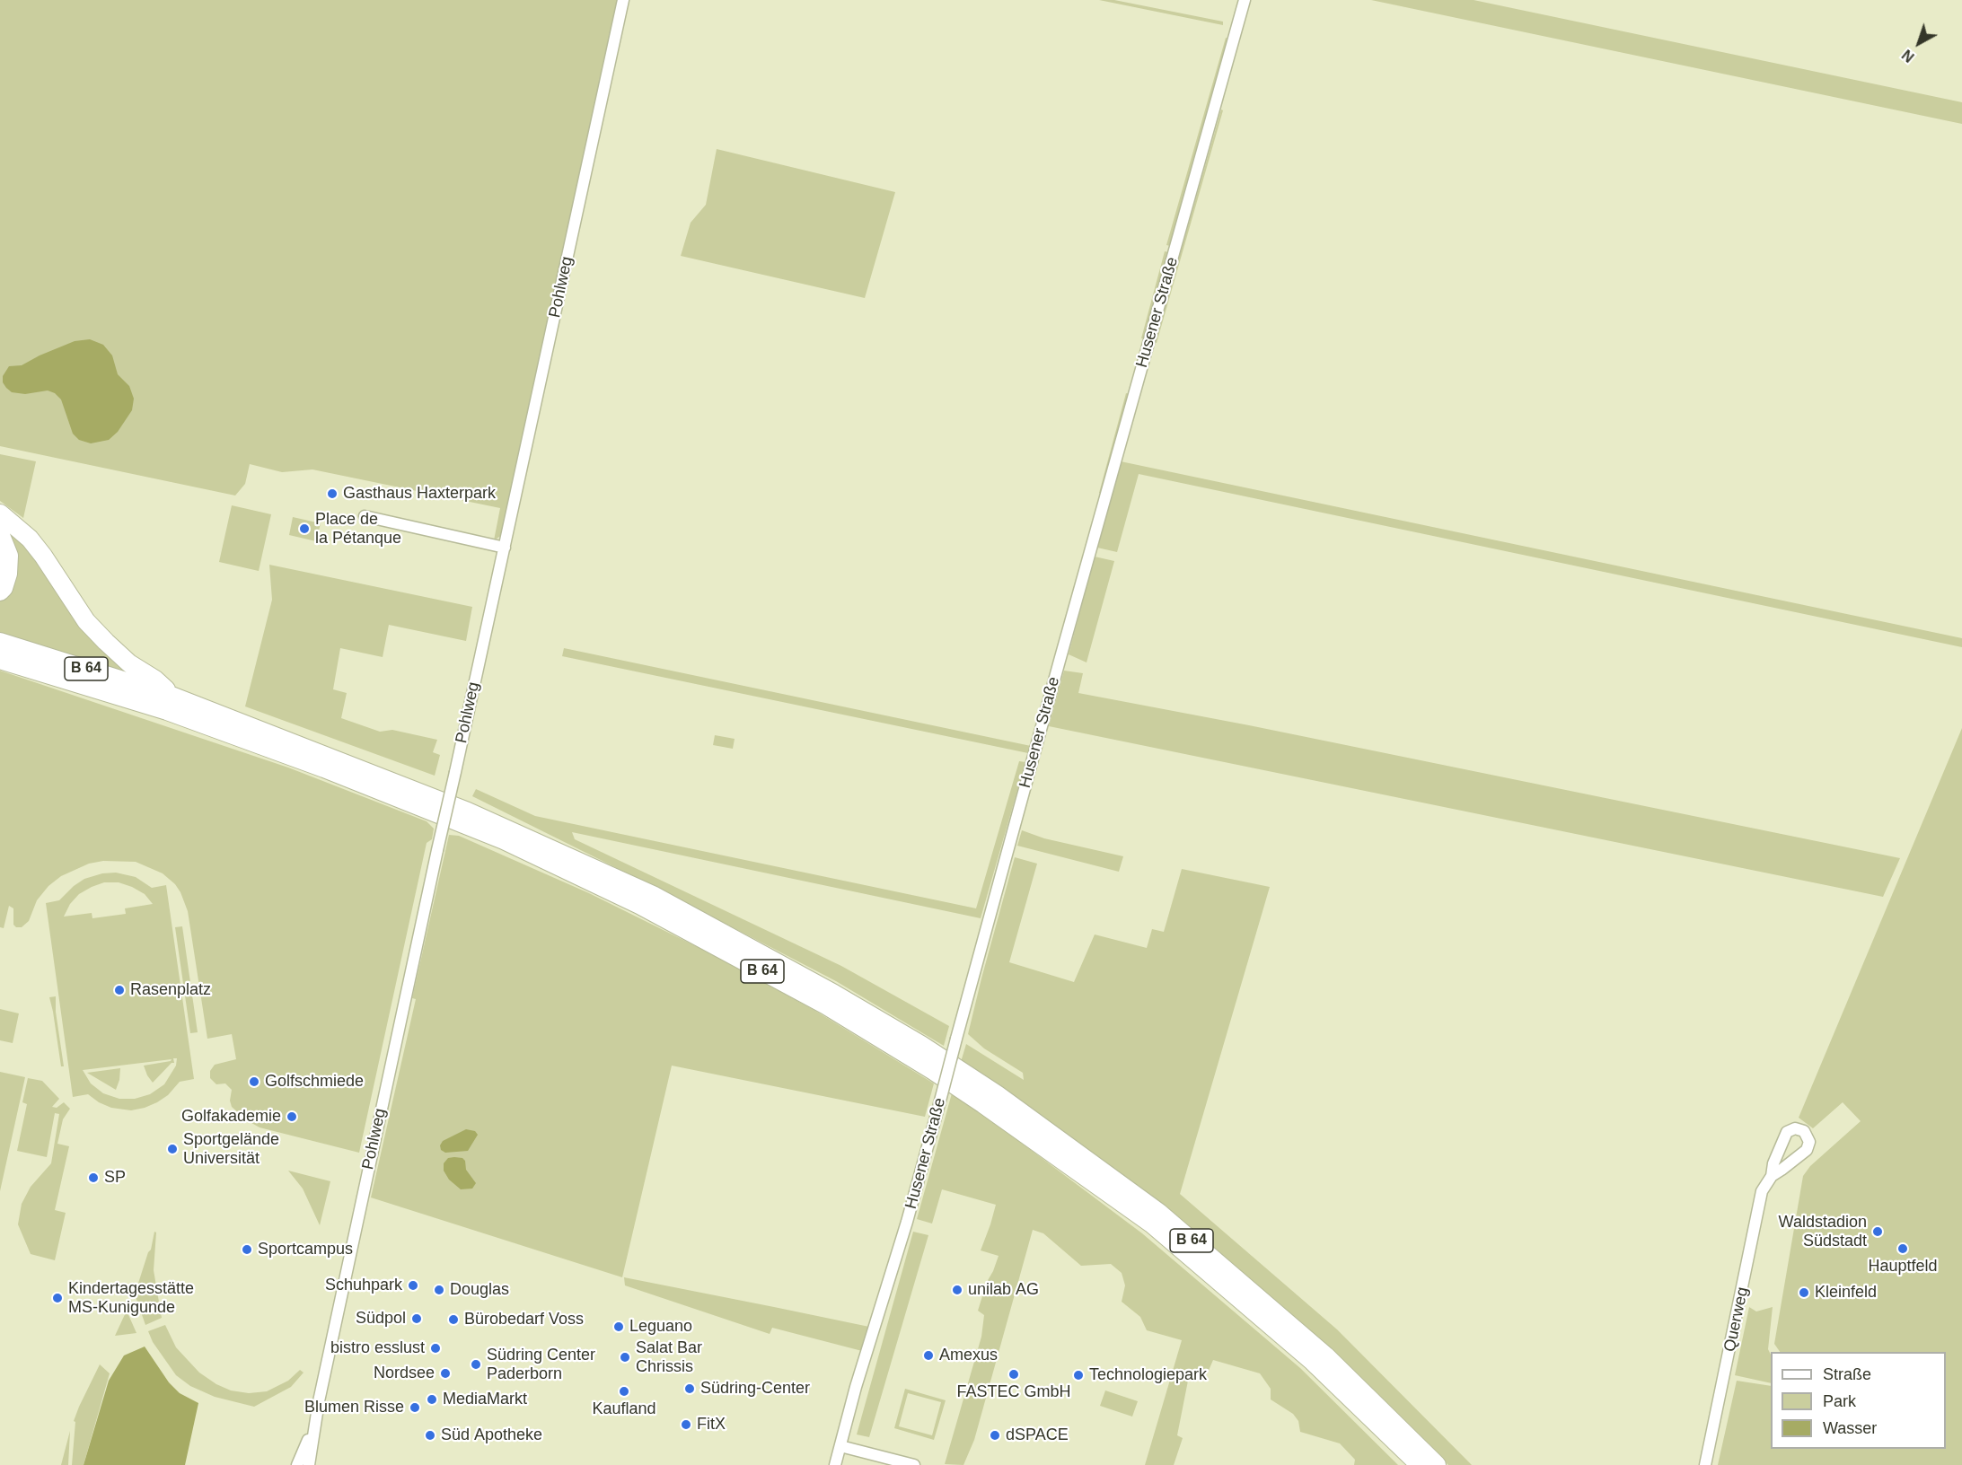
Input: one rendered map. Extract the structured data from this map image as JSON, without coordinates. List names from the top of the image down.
{
  "streets": {
    "highway": ["B 64"],
    "street": ["Pohlweg", "Husener Straße", "Querweg"]
  },
  "places": [
    "Gasthaus Haxterpark",
    "Place de la Pétanque",
    "Rasenplatz",
    "Golfschmiede",
    "Golfakademie",
    "Sportgelände Universität",
    "SP",
    "Waldstadion Südstadt",
    "Hauptfeld",
    "Sportcampus",
    "Schuhpark",
    "Douglas",
    "unilab AG",
    "Kleinfeld",
    "Kindertagesstätte MS-Kunigunde",
    "Südpol",
    "Bürobedarf Voss",
    "Leguano",
    "bistro esslust",
    "Amexus",
    "Salat Bar Chrissis",
    "Südring Center Paderborn",
    "Nordsee",
    "FASTEC GmbH",
    "Technologiepark",
    "Südring-Center",
    "Kaufland",
    "MediaMarkt",
    "Blumen Risse",
    "FitX",
    "Süd Apotheke",
    "dSPACE"
  ],
  "legend": ["Straße", "Park", "Wasser"],
  "north": "bottom left"
}
